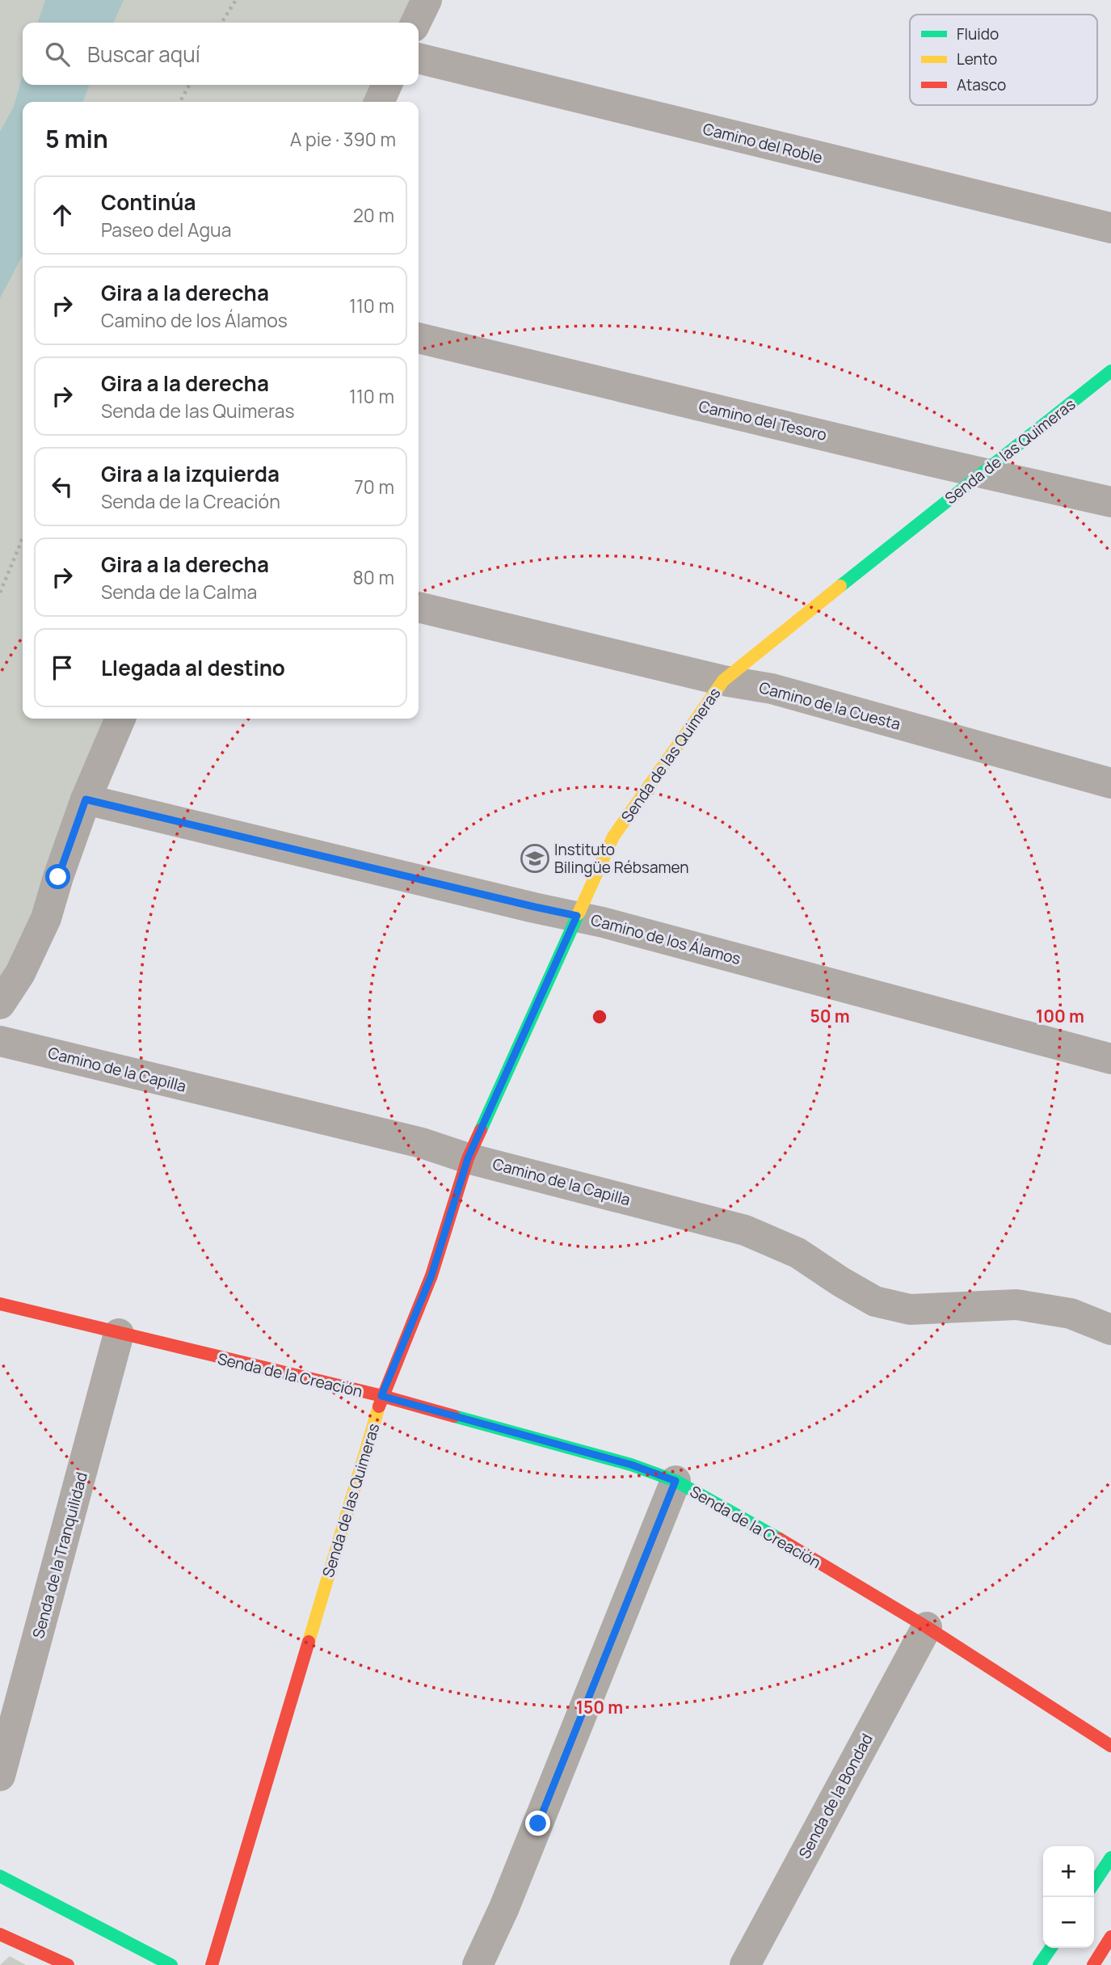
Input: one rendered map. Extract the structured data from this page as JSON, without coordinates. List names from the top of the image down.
{
  "streets": {
    "street": [
      "Camino del Roble",
      "Camino del Tesoro",
      "Senda de las Quimeras",
      "Camino de la Cuesta",
      "Camino de los Álamos",
      "Camino de la Capilla",
      "Senda de la Creación",
      "Senda de la Tranquilidad",
      "Senda de la Bondad"
    ]
  },
  "crossings": [
    ["Camino del Tesoro", "Senda de las Quimeras"],
    ["Senda de las Quimeras", "Camino de la Cuesta"],
    ["Senda de las Quimeras", "Camino de los Álamos"],
    ["Senda de las Quimeras", "Camino de la Capilla"],
    ["Senda de las Quimeras", "Senda de la Creación"],
    ["Senda de la Creación", "Senda de la Tranquilidad"],
    ["Senda de la Creación", "Senda de la Bondad"]
  ],
  "places": {
    "school or university": ["Instituto Bilingüe Rébsamen"]
  },
  "legend": ["Fluido", "Lento", "Atasco"],
  "page": {
    "search": "Buscar aquí",
    "heading": ["5 min", "A pie · 390 m"],
    "list": [
      ["Continúa", "Paseo del Agua", "20 m"],
      ["Gira a la derecha", "Camino de los Álamos", "110 m"],
      ["Gira a la derecha", "Senda de las Quimeras", "110 m"],
      ["Gira a la izquierda", "Senda de la Creación", "70 m"],
      ["Gira a la derecha", "Senda de la Calma", "80 m"],
      "Llegada al destino"
    ],
    "map_buttons": ["+", "−"]
  },
  "rings": ["50 m", "100 m", "150 m"]
}
